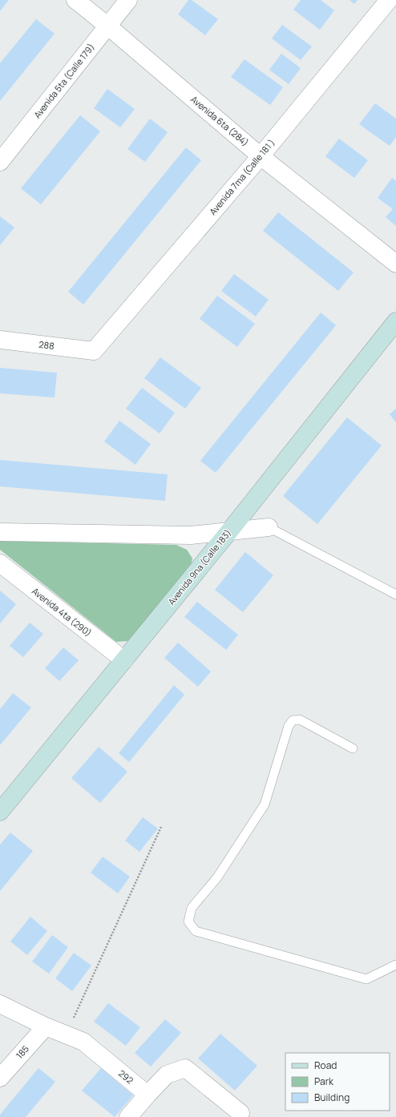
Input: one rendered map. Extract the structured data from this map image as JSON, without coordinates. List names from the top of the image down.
{
  "streets": {
    "street": [
      "Avenida 5ta (Calle 179)",
      "Avenida 6ta (284)",
      "Avenida 7ma (Calle 181 )",
      "288",
      "Avenida 9na (Calle 183)",
      "Avenida 4ta (290)",
      "185",
      "292"
    ]
  },
  "crossings": [
    ["Avenida 5ta (Calle 179)", "Avenida 6ta (284)"],
    ["Avenida 6ta (284)", "Avenida 7ma (Calle 181 )"],
    ["Avenida 7ma (Calle 181 )", "288"],
    ["Avenida 9na (Calle 183)", "Avenida 4ta (290)"],
    ["185", "292"]
  ],
  "legend": ["Road", "Park", "Building"]
}
